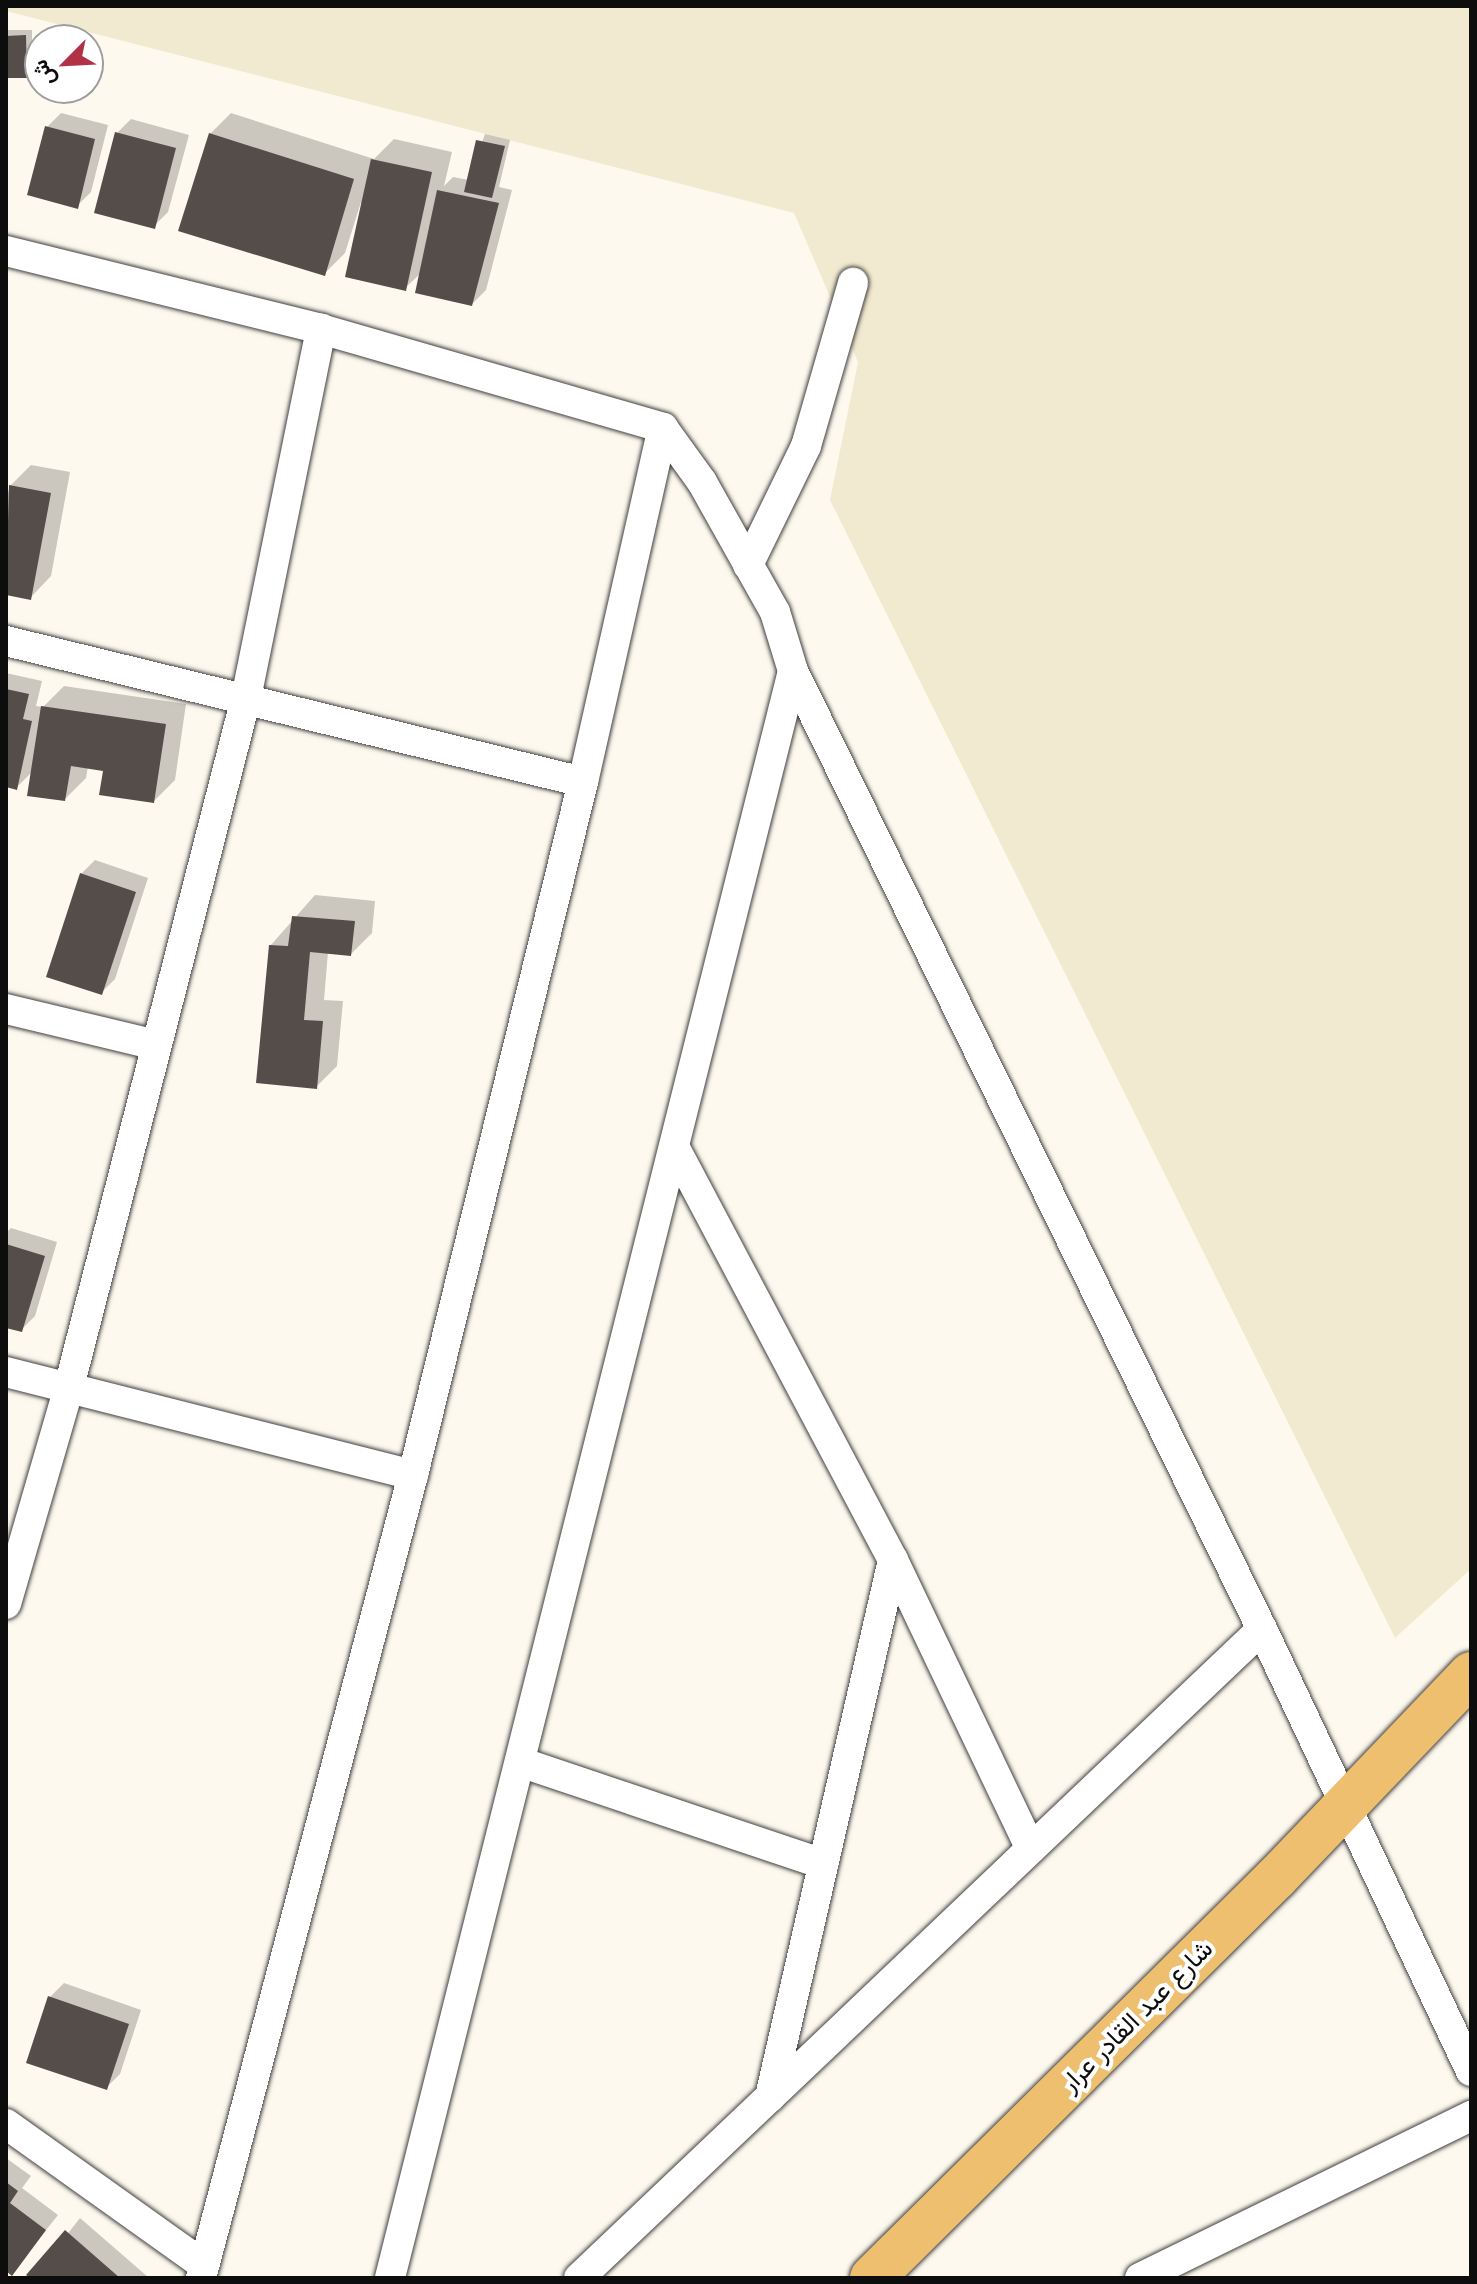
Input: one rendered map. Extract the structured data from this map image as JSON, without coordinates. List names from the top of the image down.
{
  "streets": {
    "main road": ["شارع عبد القادر عرار"]
  },
  "north": "bottom left"
}
